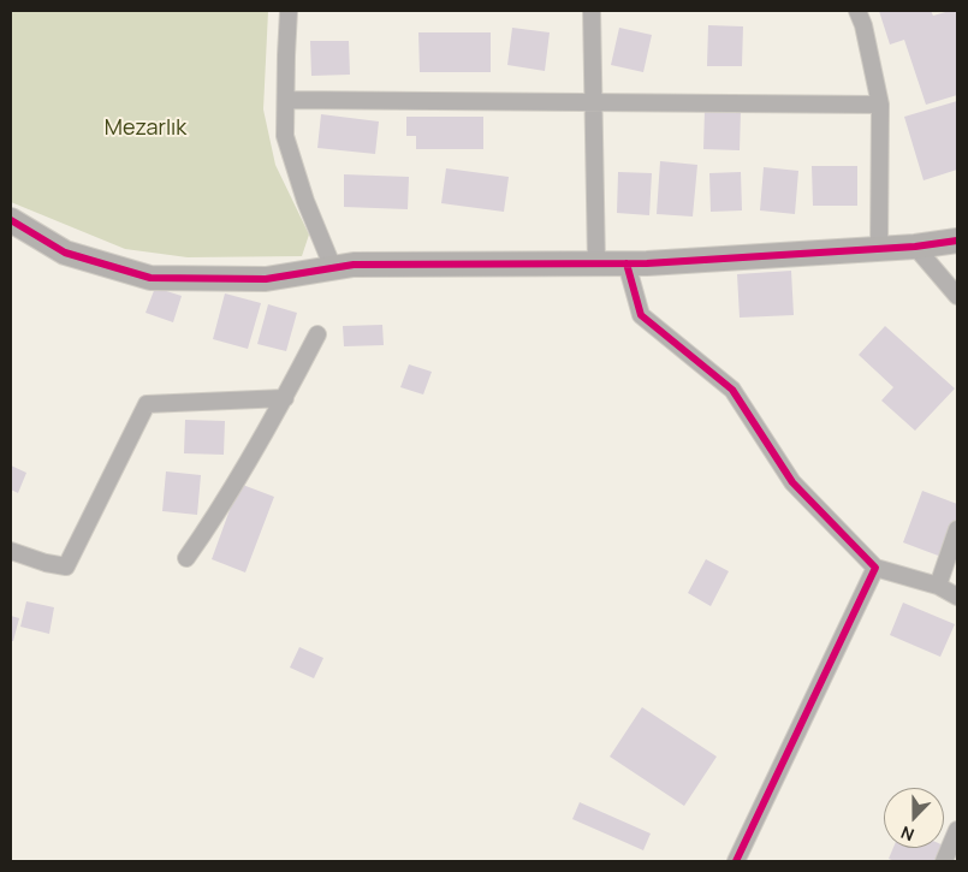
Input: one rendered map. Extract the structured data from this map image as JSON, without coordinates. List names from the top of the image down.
{
  "parks": ["Mezarlık"],
  "north": "bottom"
}
